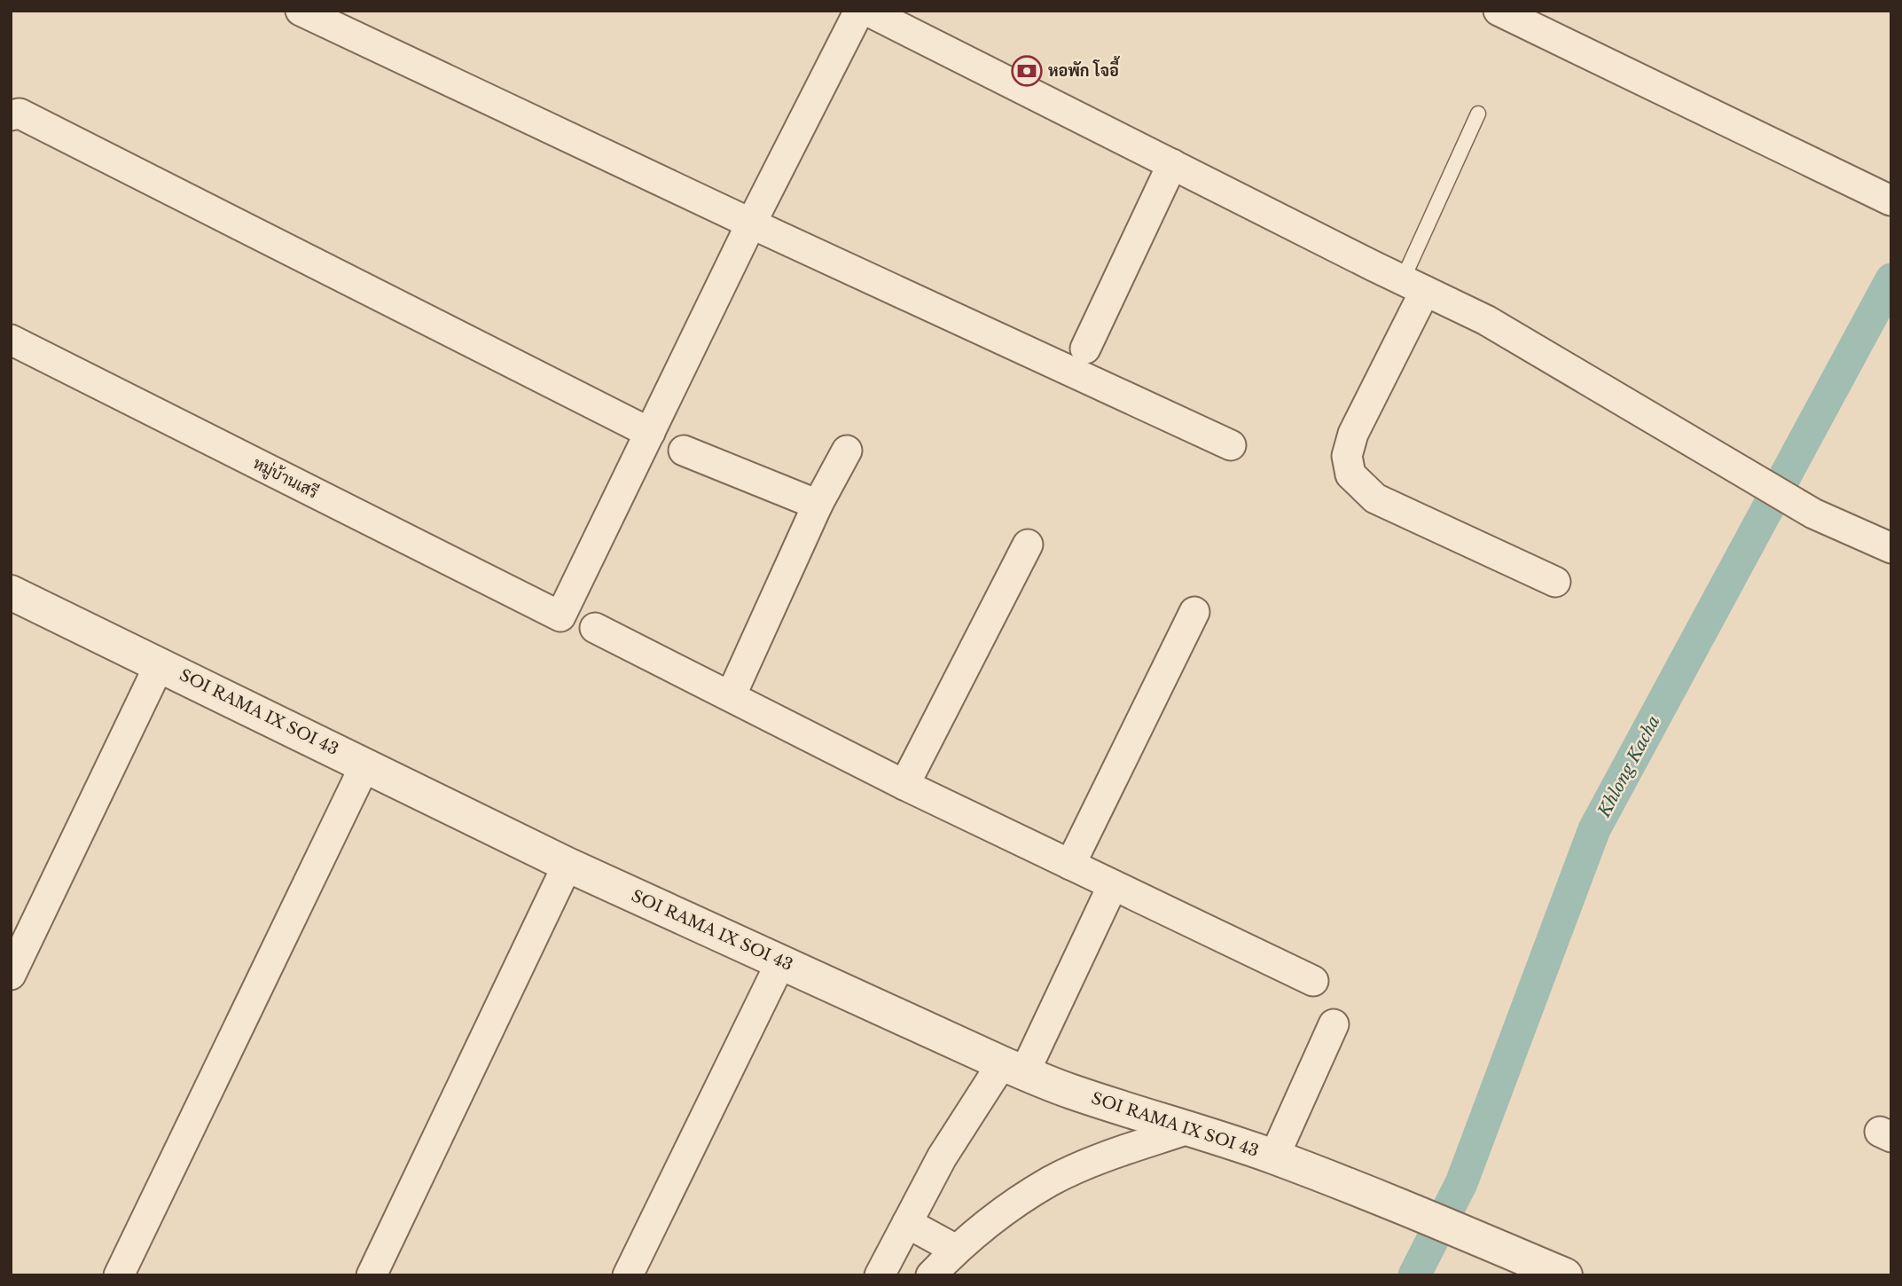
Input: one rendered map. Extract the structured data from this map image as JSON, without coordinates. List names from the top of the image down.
{
  "streets": {
    "street": ["หมู่บ้านเสรี", "SOI RAMA IX SOI 43"]
  },
  "water": ["Khlong Kacha"],
  "places": {
    "bank": ["หอพัก โจอี้"]
  }
}
